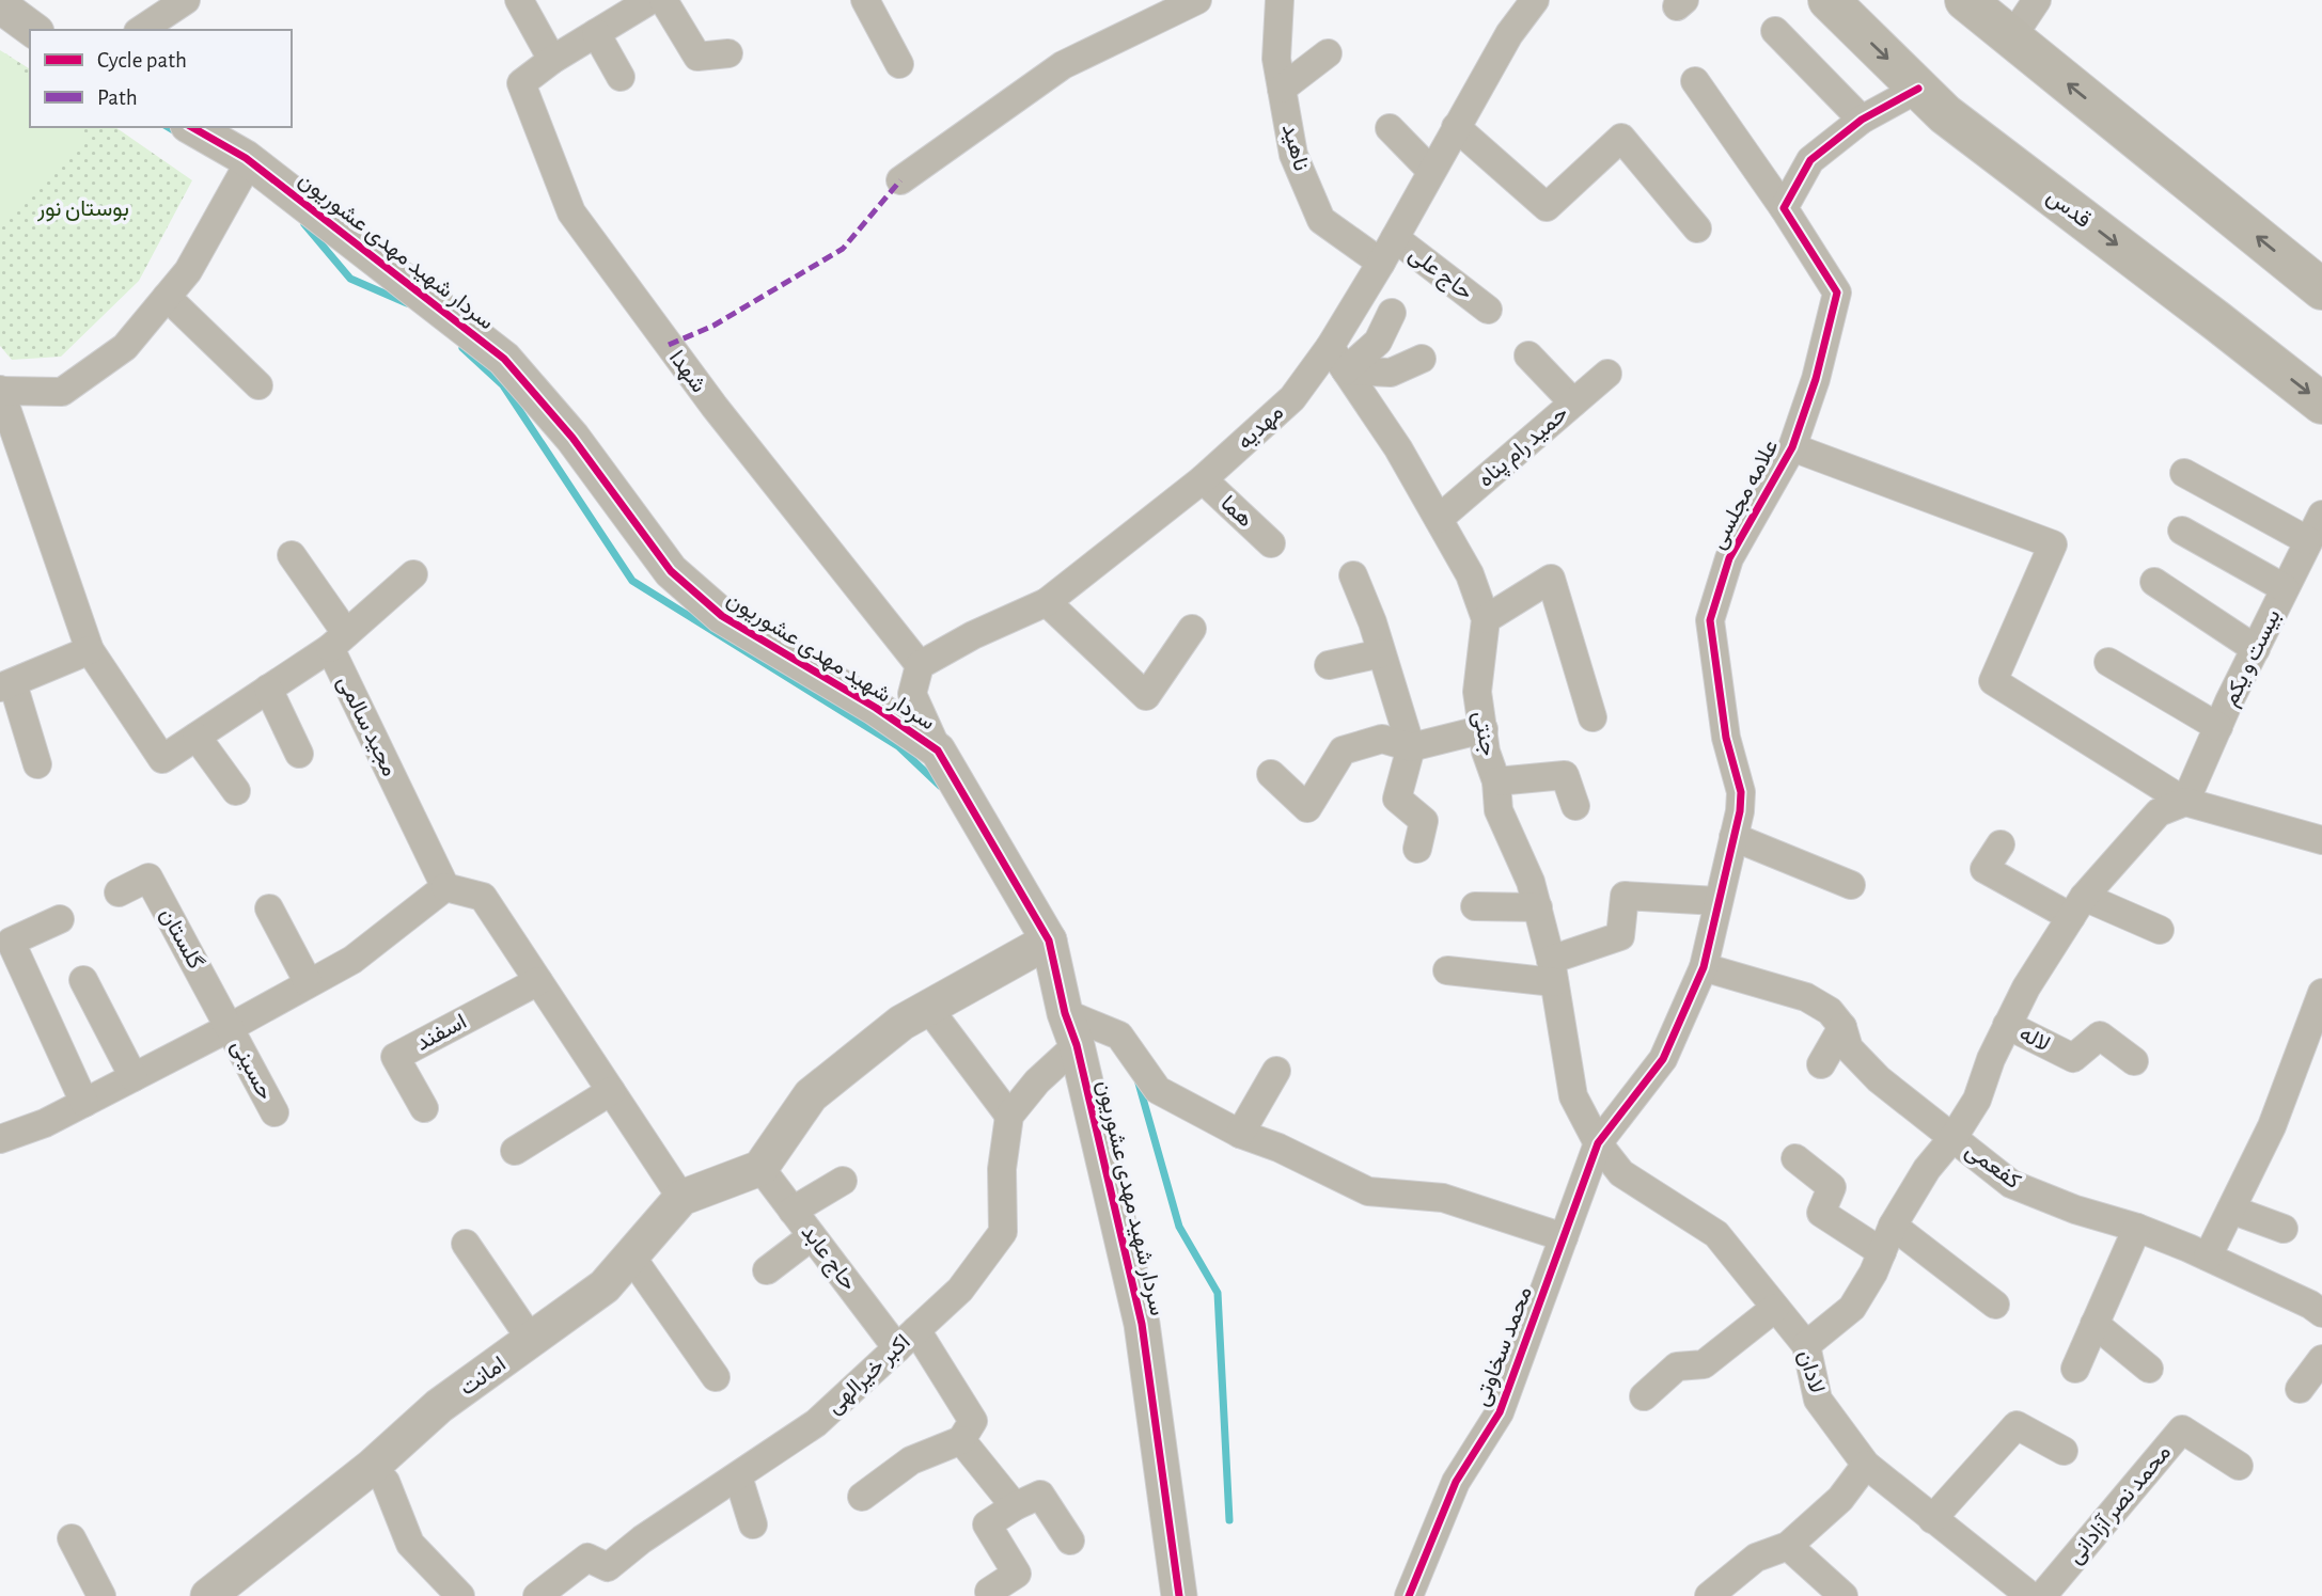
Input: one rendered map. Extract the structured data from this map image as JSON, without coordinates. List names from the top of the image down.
{
  "streets": {
    "main road": ["قدس"],
    "street": [
      "ناهید",
      "سردار شهید مهدی عشوریون",
      "حاج علی",
      "شهدا",
      "مهدیه",
      "حمید رام پناه",
      "علامه مجلسی",
      "هما",
      "بیست و یکم",
      "مجید سالمی",
      "جنتی",
      "گلستان",
      "اسفند",
      "لاله",
      "حسینی",
      "کفعمی",
      "حاج عابد",
      "محمد سخاوتی",
      "لادان",
      "اکبر خیرالهی",
      "امانت",
      "محمد نصر آزادانی"
    ]
  },
  "crossings": [
    ["ناهید", "حاج علی"],
    ["ناهید", "مهدیه"],
    ["حاج علی", "مهدیه"],
    ["شهدا", "مهدیه"],
    ["مهدیه", "هما"],
    ["مهدیه", "جنتی"],
    ["حمید رام پناه", "جنتی"],
    ["علامه مجلسی", "جنتی"],
    ["علامه مجلسی", "کفعمی"],
    ["علامه مجلسی", "محمد سخاوتی"],
    ["علامه مجلسی", "لادان"],
    ["جنتی", "محمد سخاوتی"],
    ["جنتی", "لادان"],
    ["گلستان", "حسینی"],
    ["حاج عابد", "اکبر خیرالهی"],
    ["حاج عابد", "امانت"],
    ["محمد سخاوتی", "لادان"],
    ["لادان", "محمد نصر آزادانی"]
  ],
  "parks": ["بوستان نور"],
  "legend": ["Cycle path", "Path"]
}
